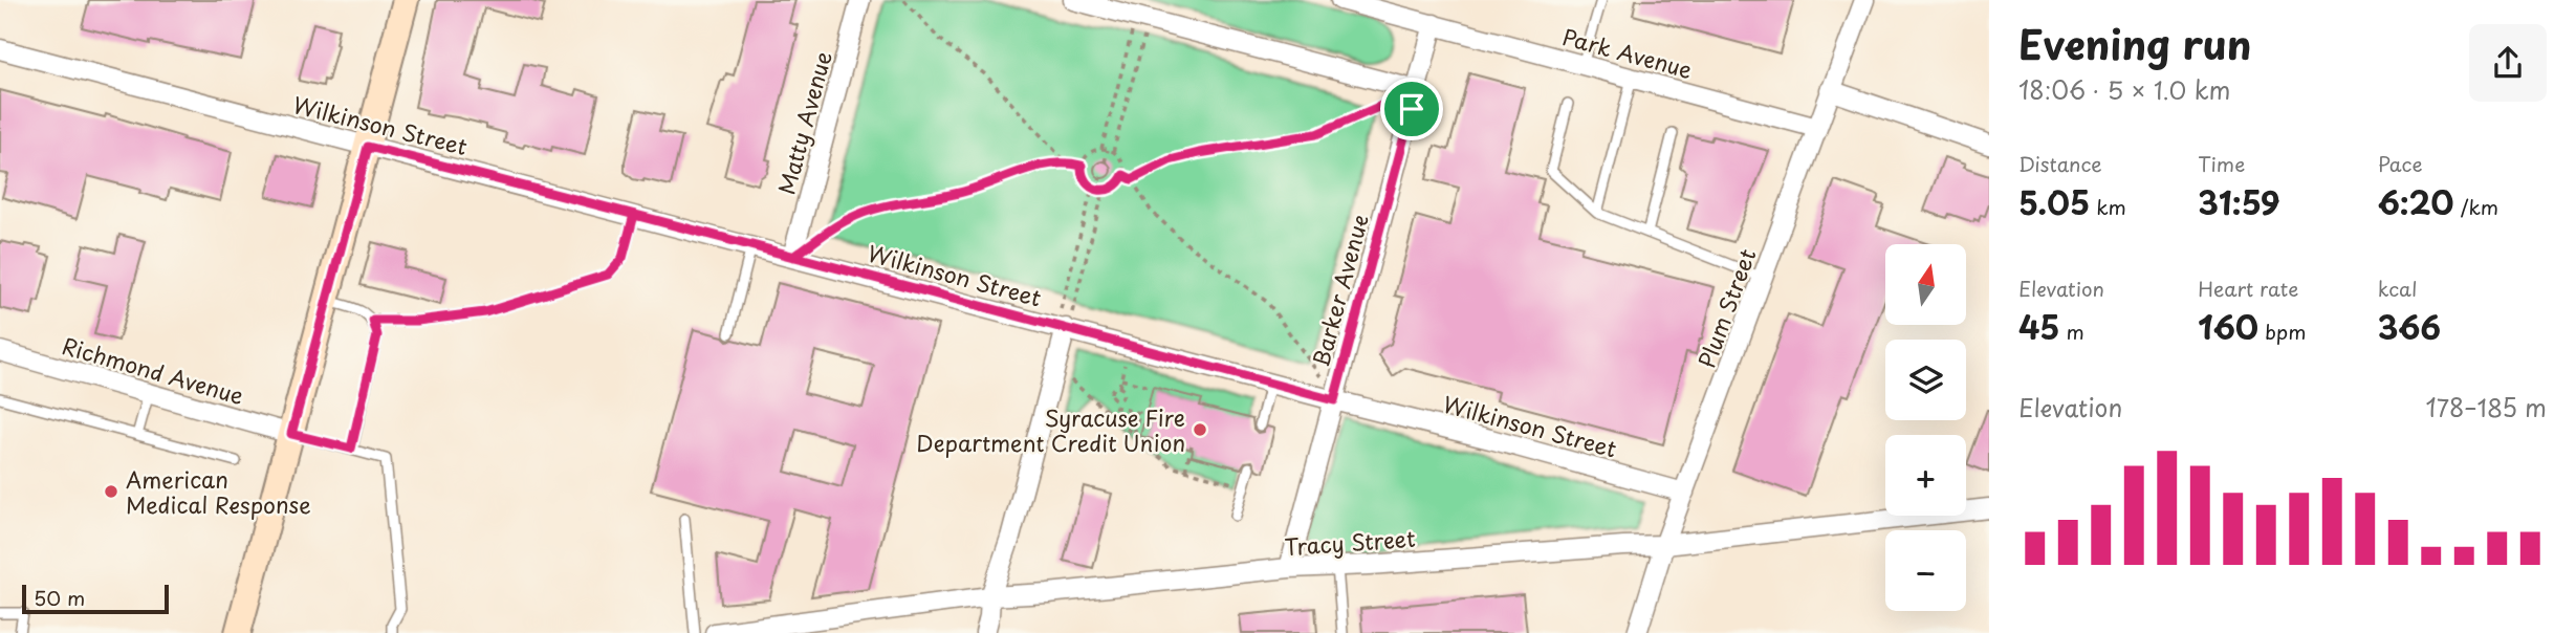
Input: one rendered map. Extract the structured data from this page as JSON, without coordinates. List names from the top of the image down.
{
  "streets": {
    "street": [
      "Park Avenue",
      "Matty Avenue",
      "Wilkinson Street",
      "Barker Avenue",
      "Plum Street",
      "Richmond Avenue",
      "Tracy Street"
    ]
  },
  "crossings": [
    ["Park Avenue", "Barker Avenue"],
    ["Park Avenue", "Plum Street"],
    ["Matty Avenue", "Wilkinson Street"],
    ["Wilkinson Street", "Barker Avenue"],
    ["Wilkinson Street", "Plum Street"],
    ["Barker Avenue", "Tracy Street"],
    ["Plum Street", "Tracy Street"]
  ],
  "places": ["Syracuse Fire Department Credit Union", "American Medical Response"],
  "scale_bar": "50 m",
  "north": "top",
  "page": {
    "heading": ["Evening run", "18:06 · 5 × 1.0 km"],
    "stats": [
      ["Distance", "5.05 km"],
      ["Time", "31:59"],
      ["Pace", "6:20 /km"],
      ["Elevation", "45 m"],
      ["Heart rate", "160 bpm"],
      ["kcal", "366"]
    ],
    "map_buttons": ["+", "−"],
    "chart": ["Elevation", "178–185 m"],
    "scale": "50 m"
  }
}
